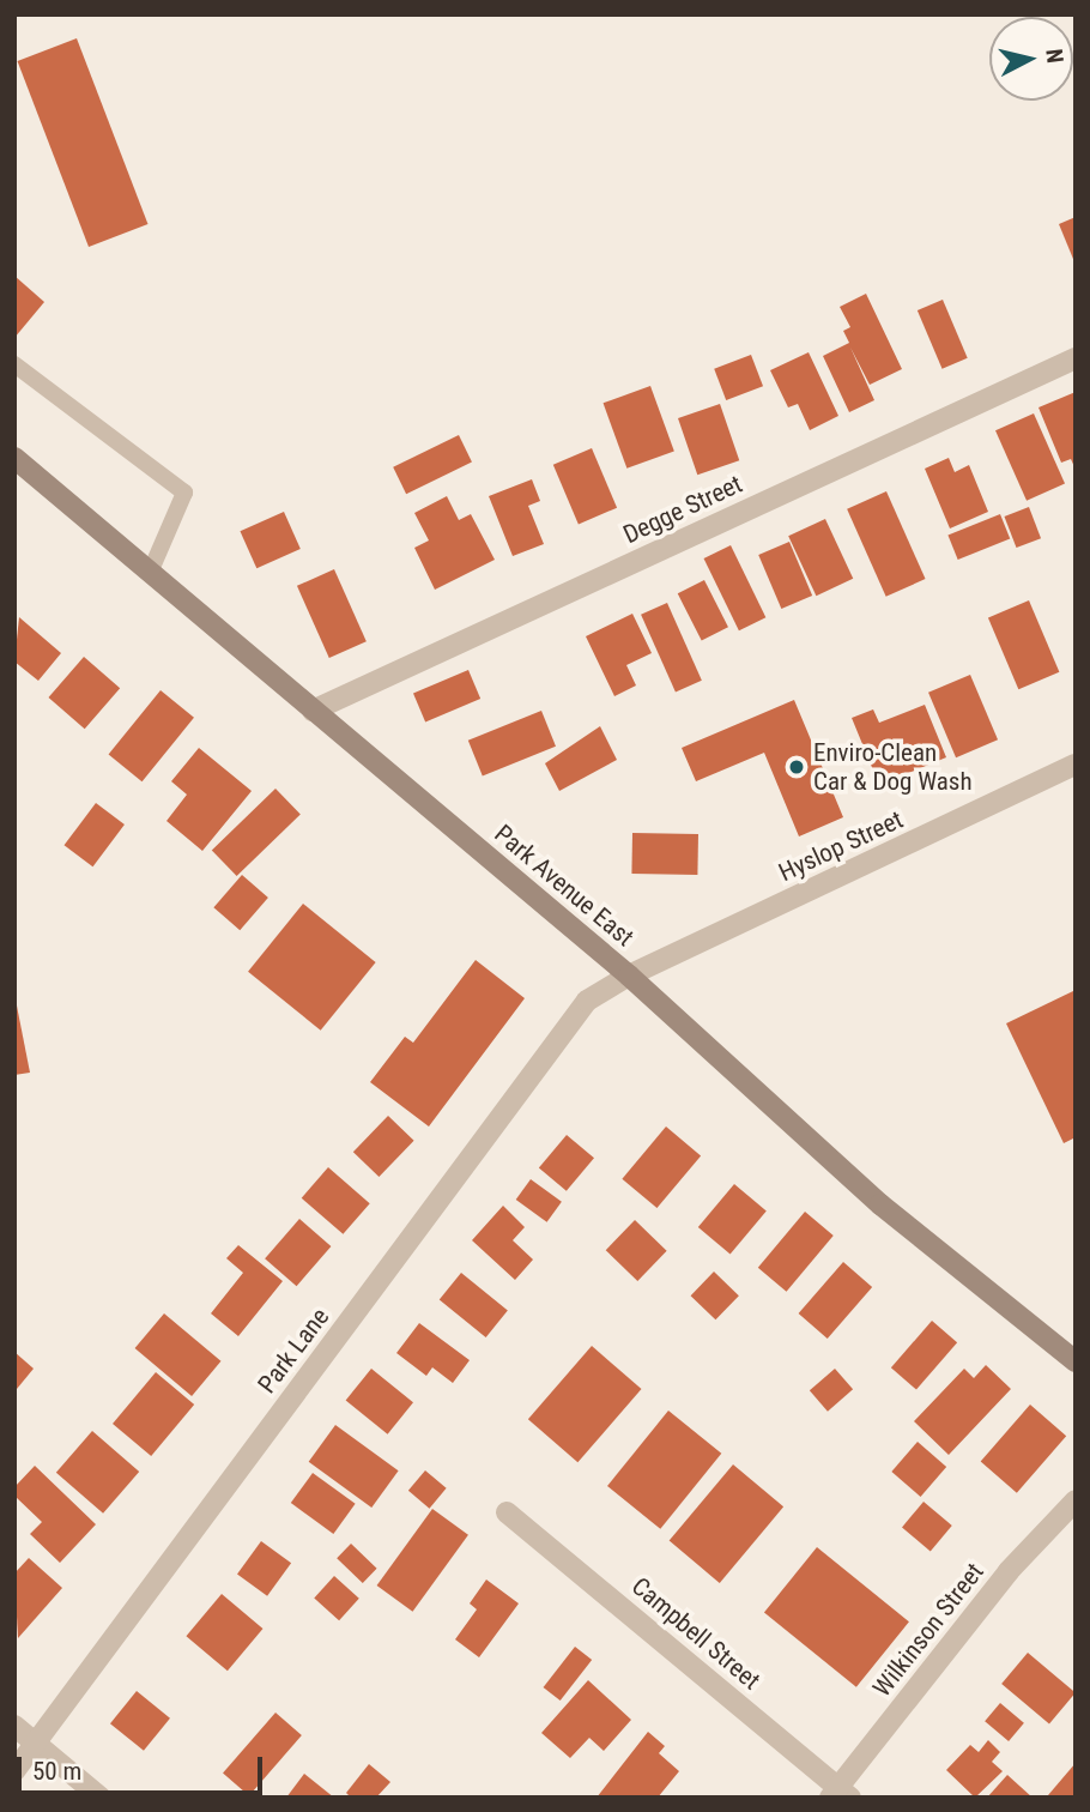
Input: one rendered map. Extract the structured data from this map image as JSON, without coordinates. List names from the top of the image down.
{
  "streets": {
    "main road": ["Park Avenue East"],
    "street": [
      "Degge Street",
      "Hyslop Street",
      "Park Lane",
      "Wilkinson Street",
      "Campbell Street"
    ]
  },
  "crossings": [
    ["Degge Street", "Park Avenue East"],
    ["Hyslop Street", "Park Avenue East"],
    ["Hyslop Street", "Park Lane"],
    ["Park Avenue East", "Park Lane"],
    ["Wilkinson Street", "Campbell Street"]
  ],
  "places": ["Enviro-Clean Car & Dog Wash"],
  "scale_bar": "50 m",
  "north": "right"
}
